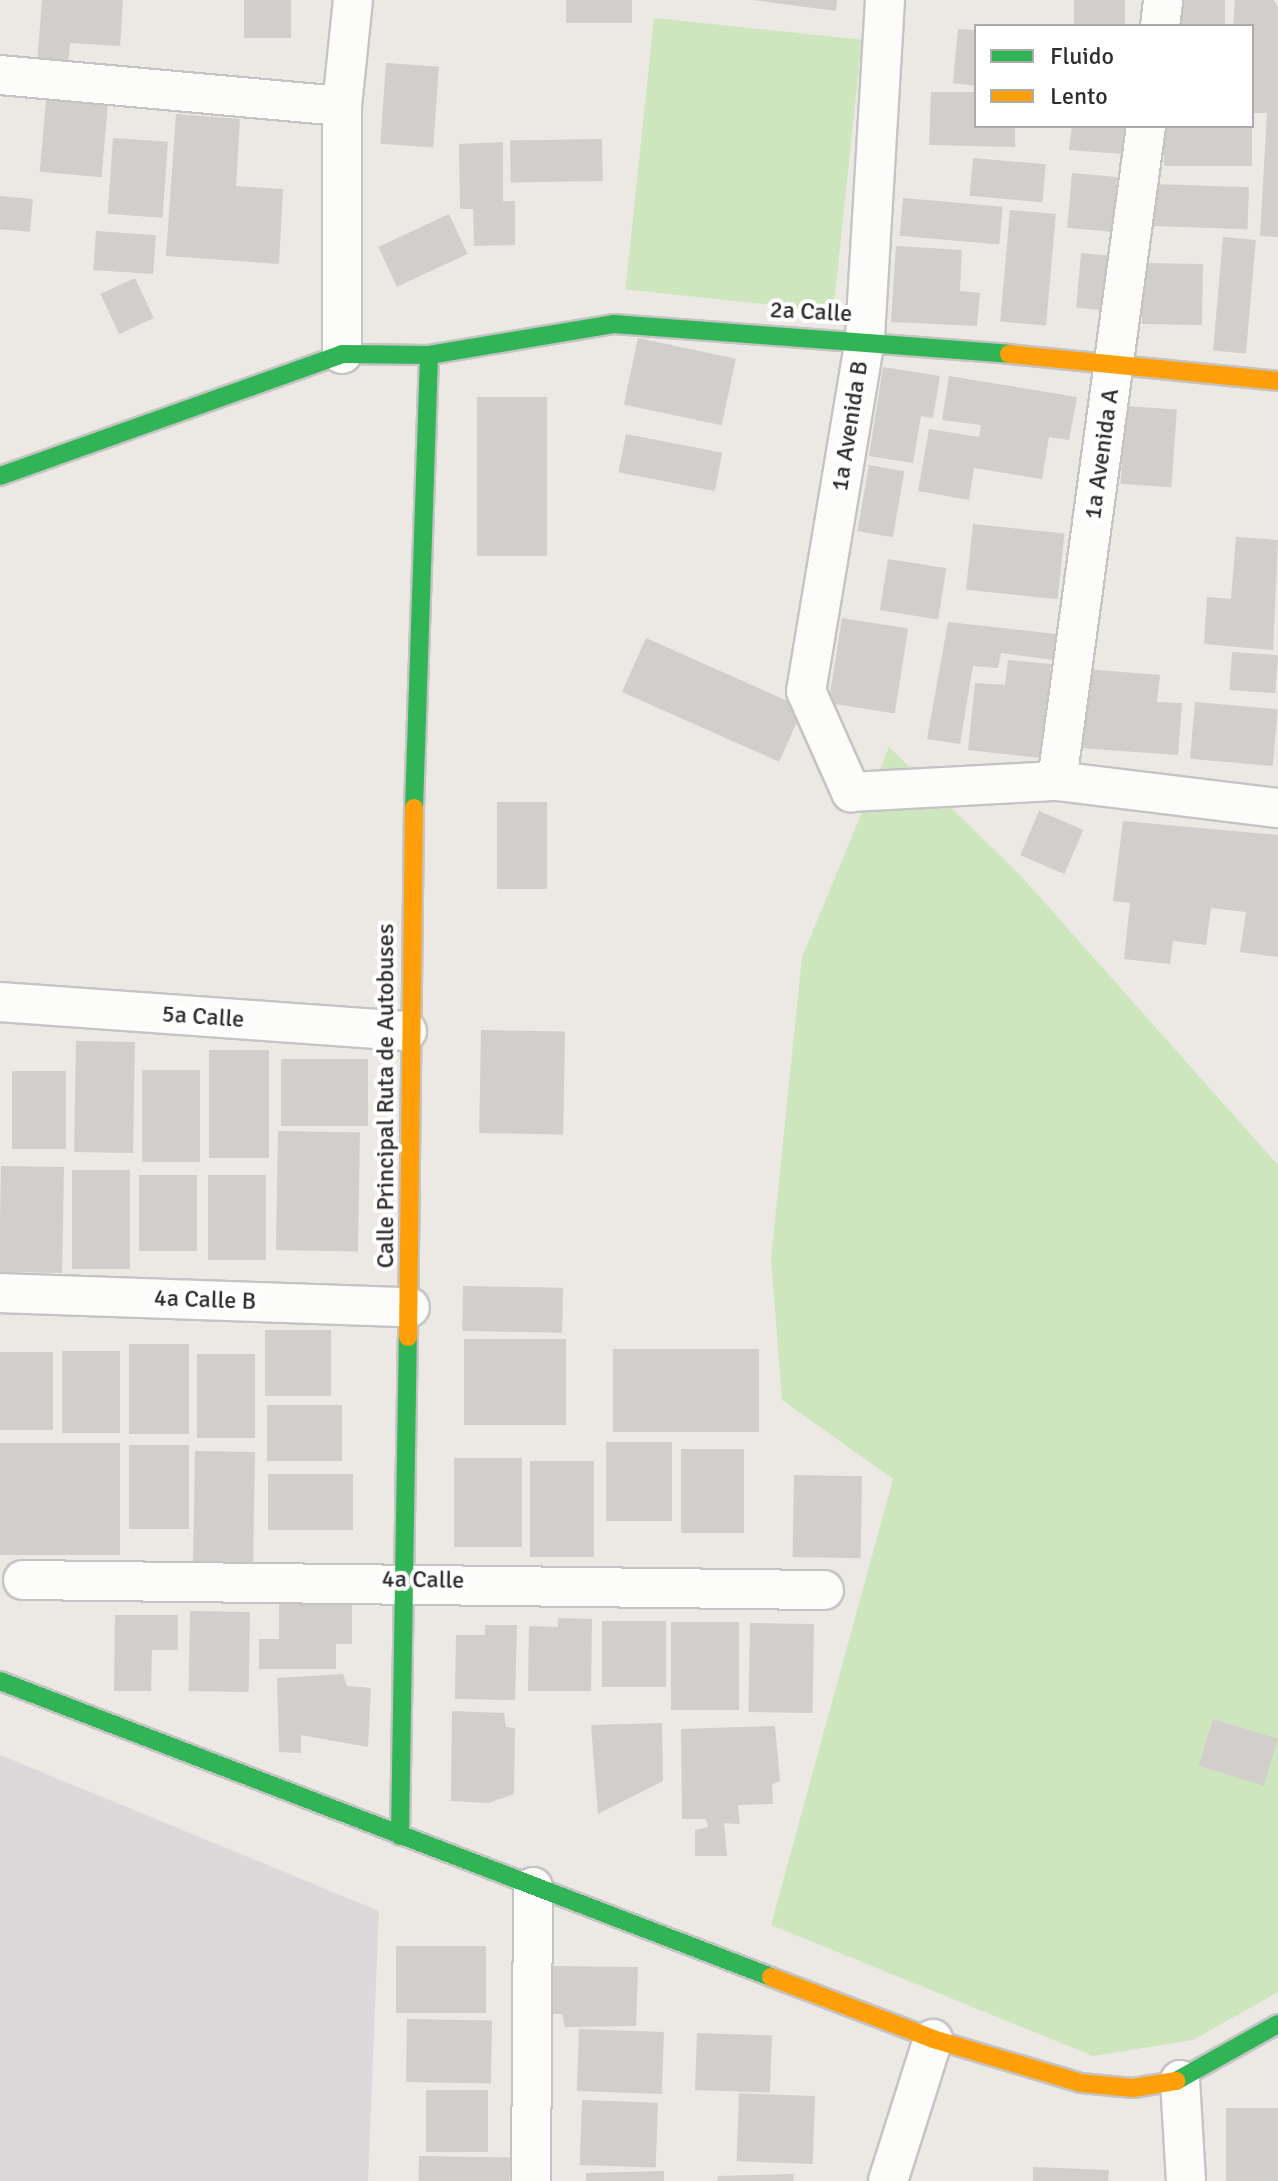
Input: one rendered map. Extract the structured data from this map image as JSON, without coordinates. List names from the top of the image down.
{
  "streets": {
    "street": [
      "2a Calle",
      "1a Avenida B",
      "1a Avenida A",
      "5a Calle",
      "Calle Principal Ruta de Autobuses",
      "4a Calle B",
      "4a Calle"
    ]
  },
  "crossings": [
    ["2a Calle", "1a Avenida B"],
    ["2a Calle", "1a Avenida A"],
    ["2a Calle", "Calle Principal Ruta de Autobuses"],
    ["1a Avenida B", "1a Avenida A"],
    ["5a Calle", "Calle Principal Ruta de Autobuses"],
    ["Calle Principal Ruta de Autobuses", "4a Calle B"],
    ["Calle Principal Ruta de Autobuses", "4a Calle"]
  ],
  "legend": ["Fluido", "Lento"]
}
